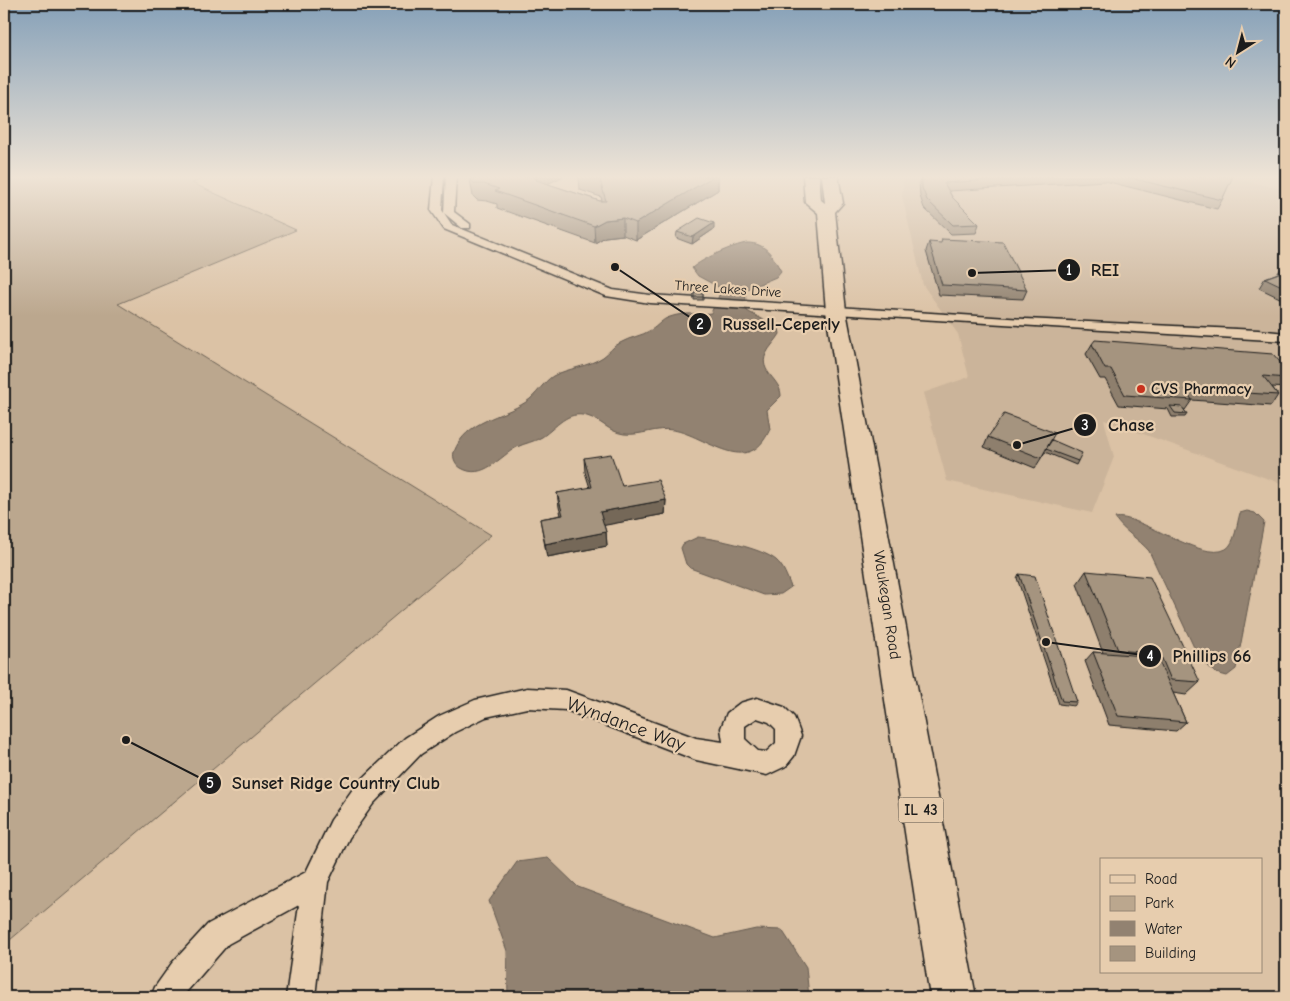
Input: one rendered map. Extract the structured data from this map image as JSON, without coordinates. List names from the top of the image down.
{
  "streets": {
    "main road": ["Waukegan Road", "IL 43"],
    "street": ["Three Lakes Drive", "Wyndance Way"]
  },
  "crossings": [
    ["Three Lakes Drive", "Waukegan Road"]
  ],
  "places": [
    "Russell-Ceperly",
    "REI",
    "CVS Pharmacy",
    "Chase",
    "Phillips 66",
    "Sunset Ridge Country Club"
  ],
  "legend": [
    "Road",
    "Park",
    "Water",
    "Building"
  ],
  "north": "bottom left"
}
